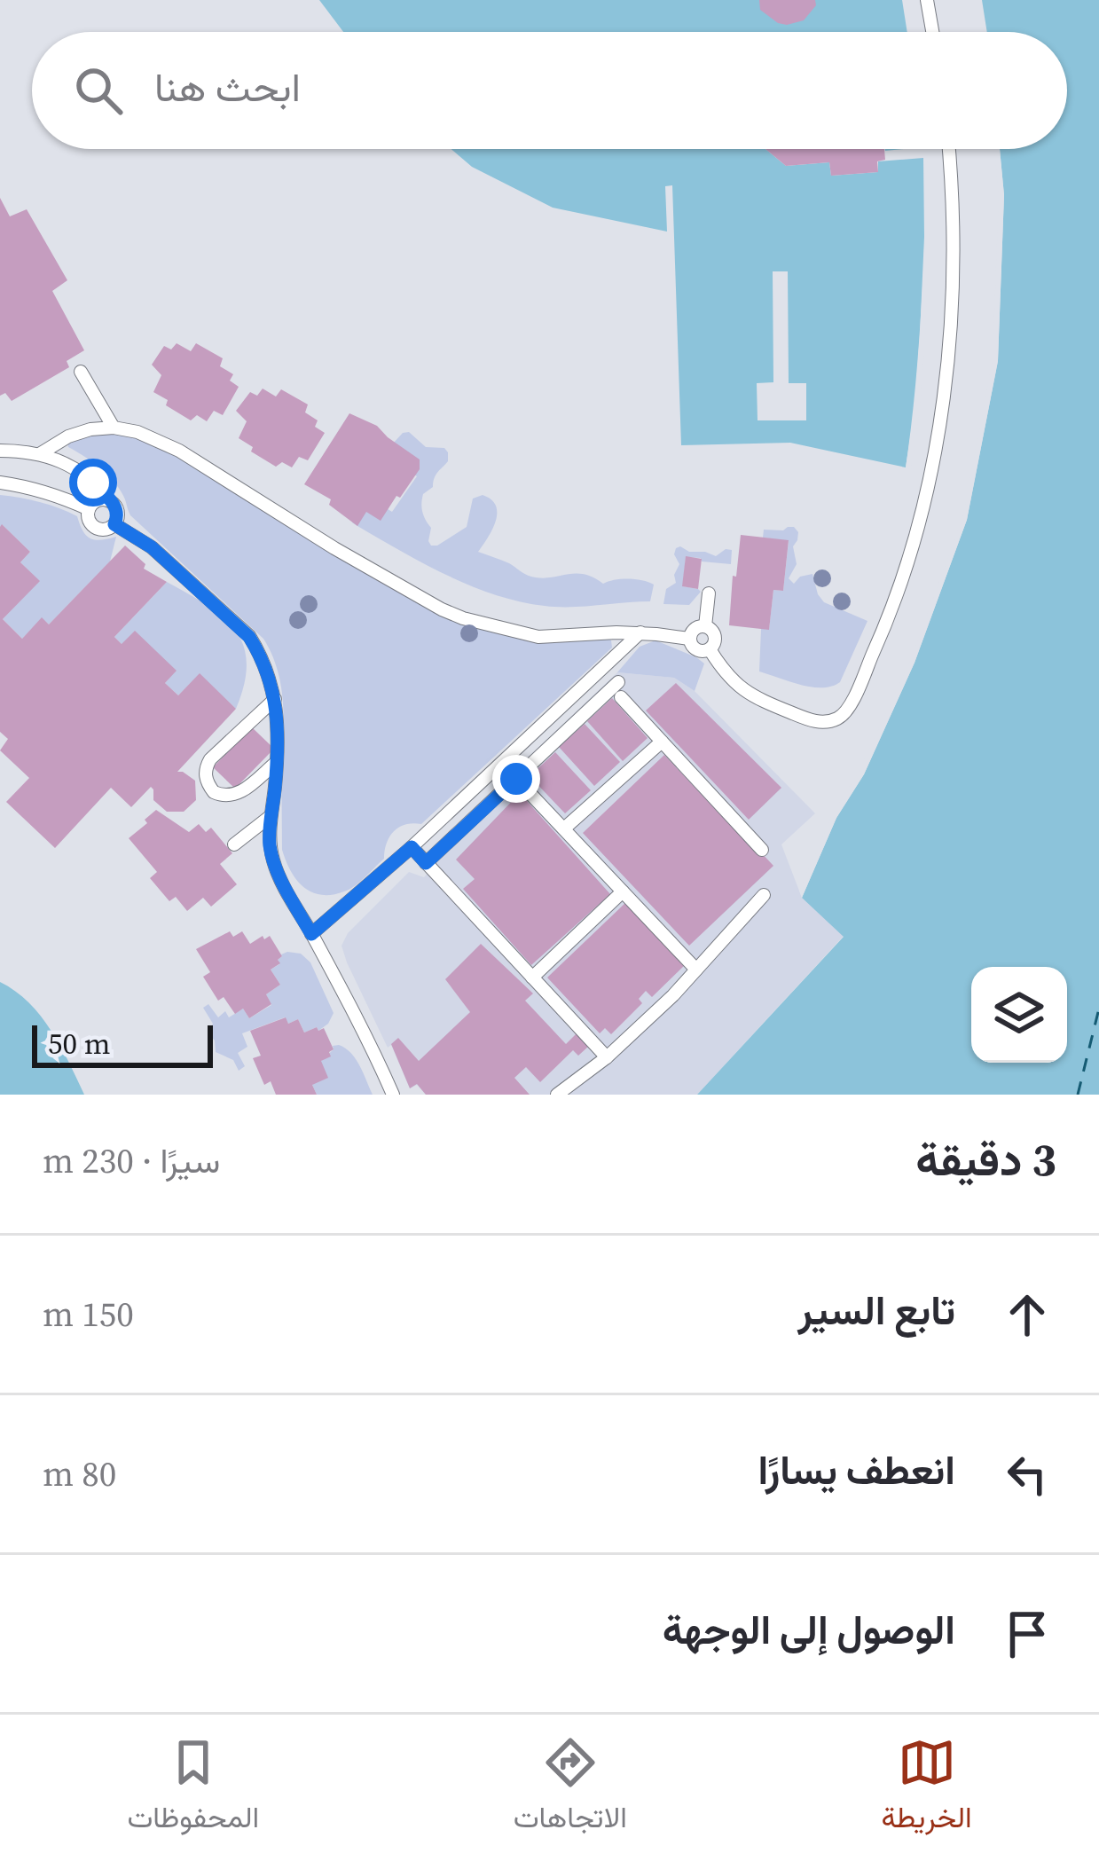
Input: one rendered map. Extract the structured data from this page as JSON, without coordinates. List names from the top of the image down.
{
  "scale_bar": "50 m",
  "page": {
    "search": "ابحث هنا",
    "scale": "50 m",
    "heading": ["3 دقيقة", "سيرًا · 230 m"],
    "list": [
      ["تابع السير", "150 m"],
      ["انعطف يسارًا", "80 m"],
      "الوصول إلى الوجهة"
    ],
    "nav": ["الخريطة", "الاتجاهات", "المحفوظات"]
  }
}
